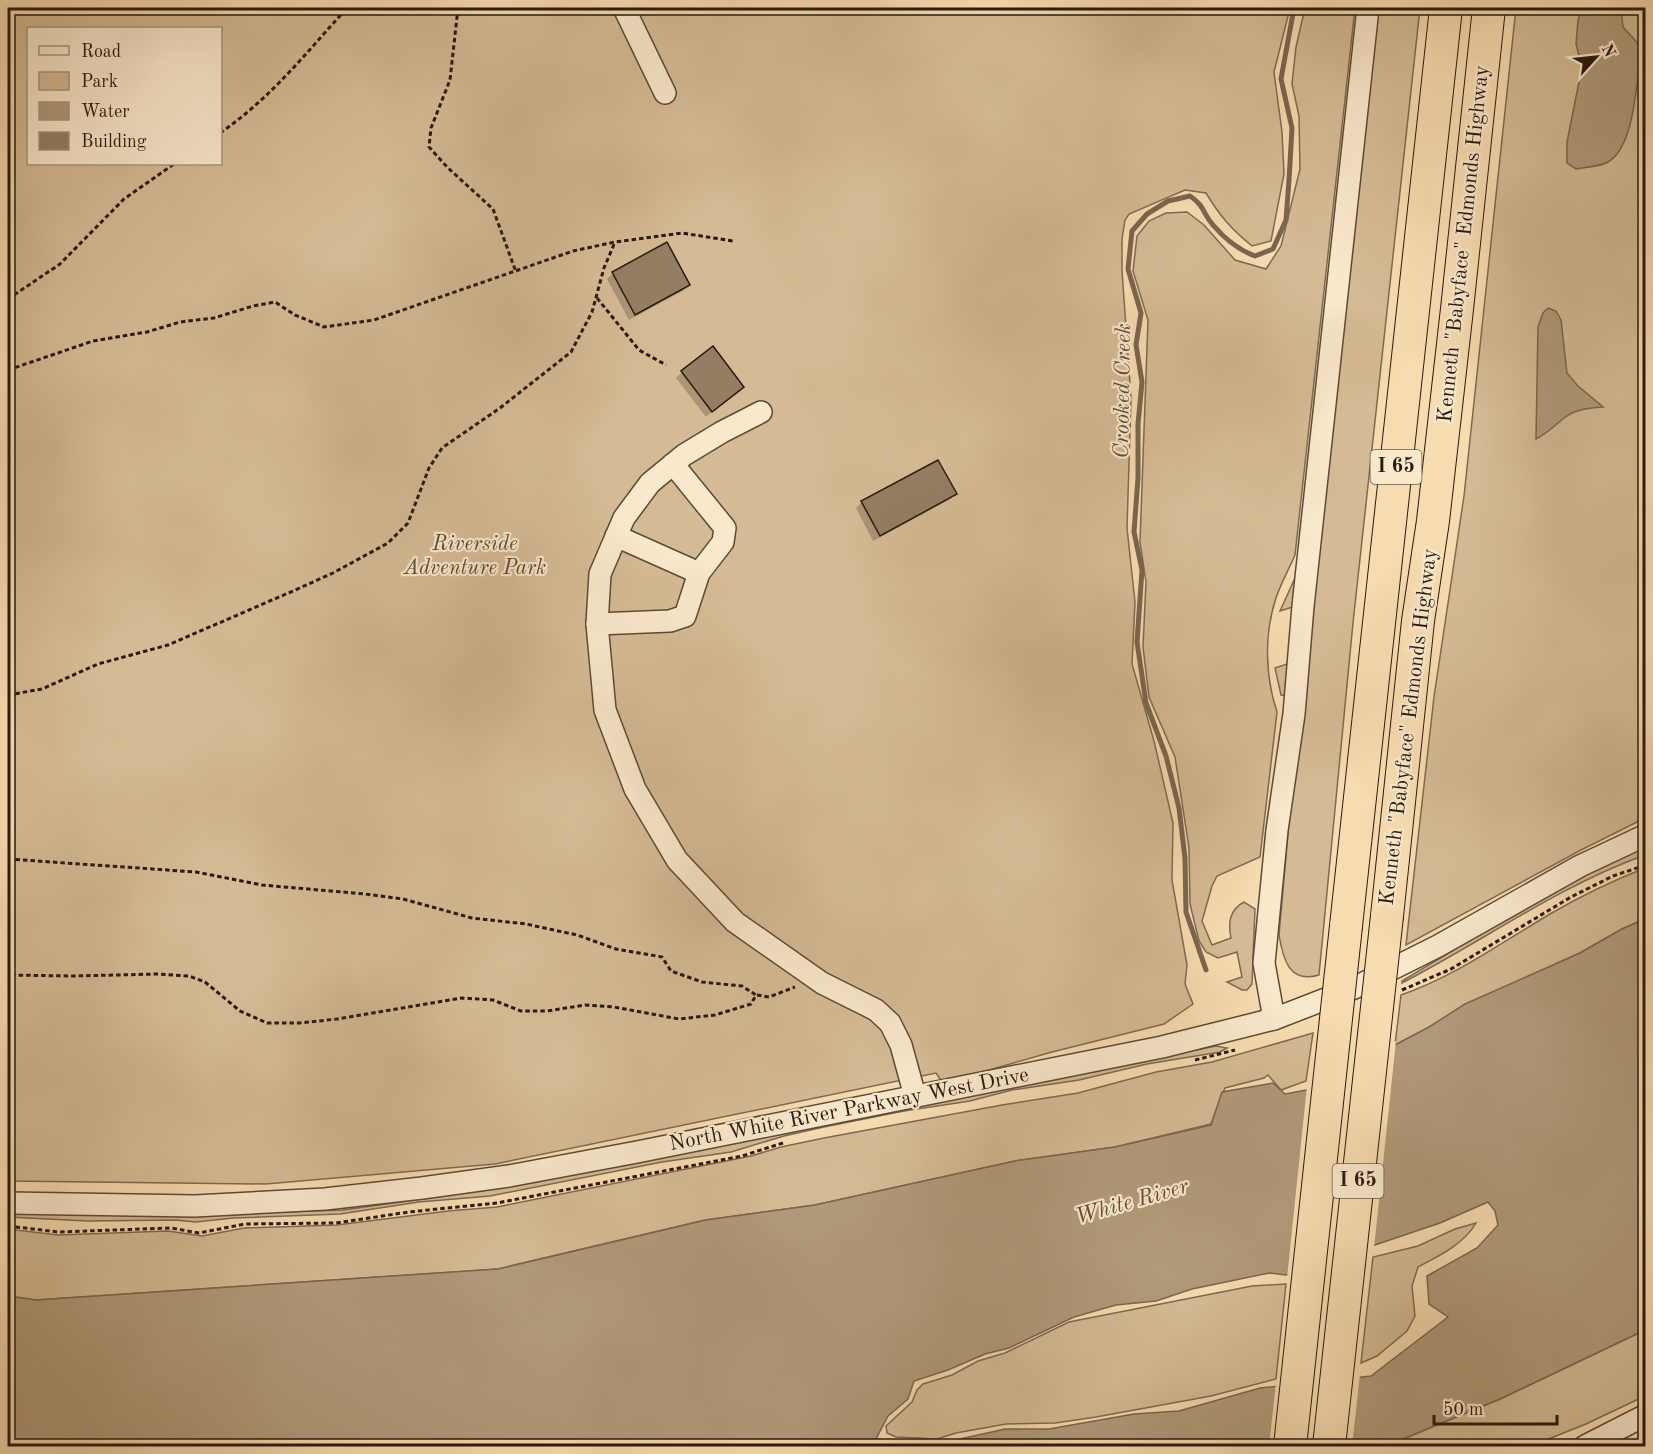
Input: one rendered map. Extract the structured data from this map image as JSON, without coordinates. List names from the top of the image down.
{
  "streets": {
    "highway": ["Kenneth \"Babyface\" Edmonds Highway", "I 65"],
    "street": ["North White River Parkway West Drive"]
  },
  "water": ["Crooked Creek", "White River"],
  "parks": ["Riverside Adventure Park"],
  "legend": [
    "Road",
    "Park",
    "Water",
    "Building"
  ],
  "scale_bar": "50 m",
  "north": "top right"
}
